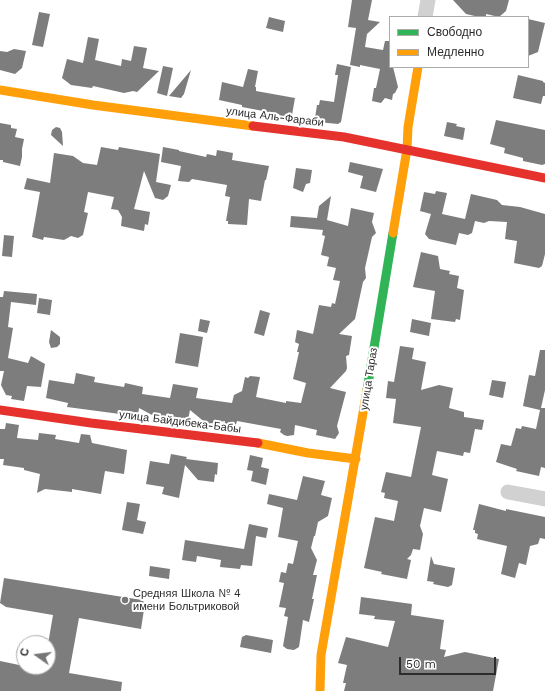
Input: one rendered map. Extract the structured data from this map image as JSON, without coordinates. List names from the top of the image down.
{
  "streets": {
    "street": ["улица Аль-Фараби", "улица Тараз", "улица Байдибека-Бабы"]
  },
  "crossings": [
    ["улица Аль-Фараби", "улица Тараз"],
    ["улица Тараз", "улица Байдибека-Бабы"]
  ],
  "places": ["Средняя Школа № 4 имени Больтриковой"],
  "legend": ["Свободно", "Медленно"],
  "scale_bar": "50 m",
  "north": "left"
}
